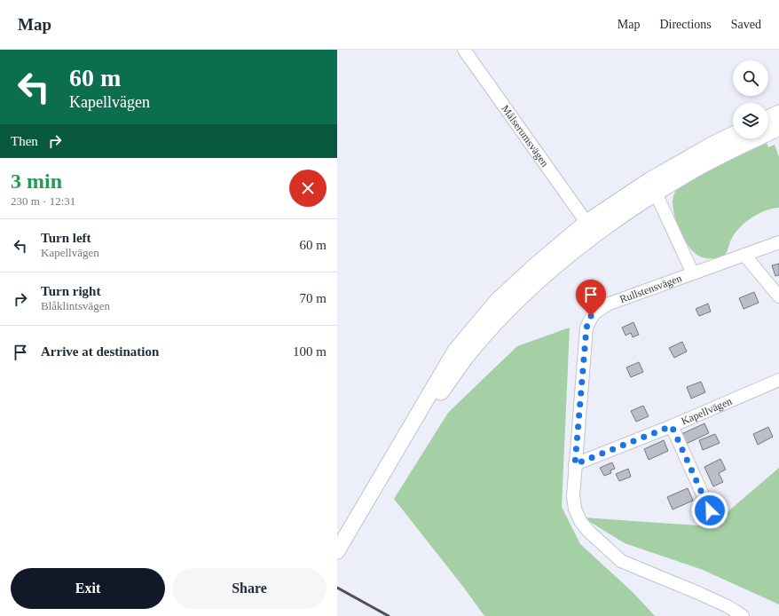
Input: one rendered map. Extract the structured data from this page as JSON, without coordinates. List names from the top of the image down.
{
  "streets": {
    "street": ["Målserumsvägen", "Rullstensvägen", "Kapellvägen"]
  },
  "crossings": [
    ["Rullstensvägen", "Kapellvägen"]
  ],
  "page": {
    "header": "Map",
    "nav": ["Map", "Directions", "Saved"],
    "turn": ["60 m", "Kapellvägen"],
    "then": "Then",
    "heading": ["3 min", "230 m · 12:31"],
    "list": [
      {
        "name": "Turn left",
        "note": "Kapellvägen",
        "value": "60 m"
      },
      {
        "name": "Turn right",
        "note": "Blåklintsvägen",
        "value": "70 m"
      },
      {
        "name": "Arrive at destination",
        "value": "100 m"
      }
    ],
    "buttons": ["Exit", "Share"]
  }
}
